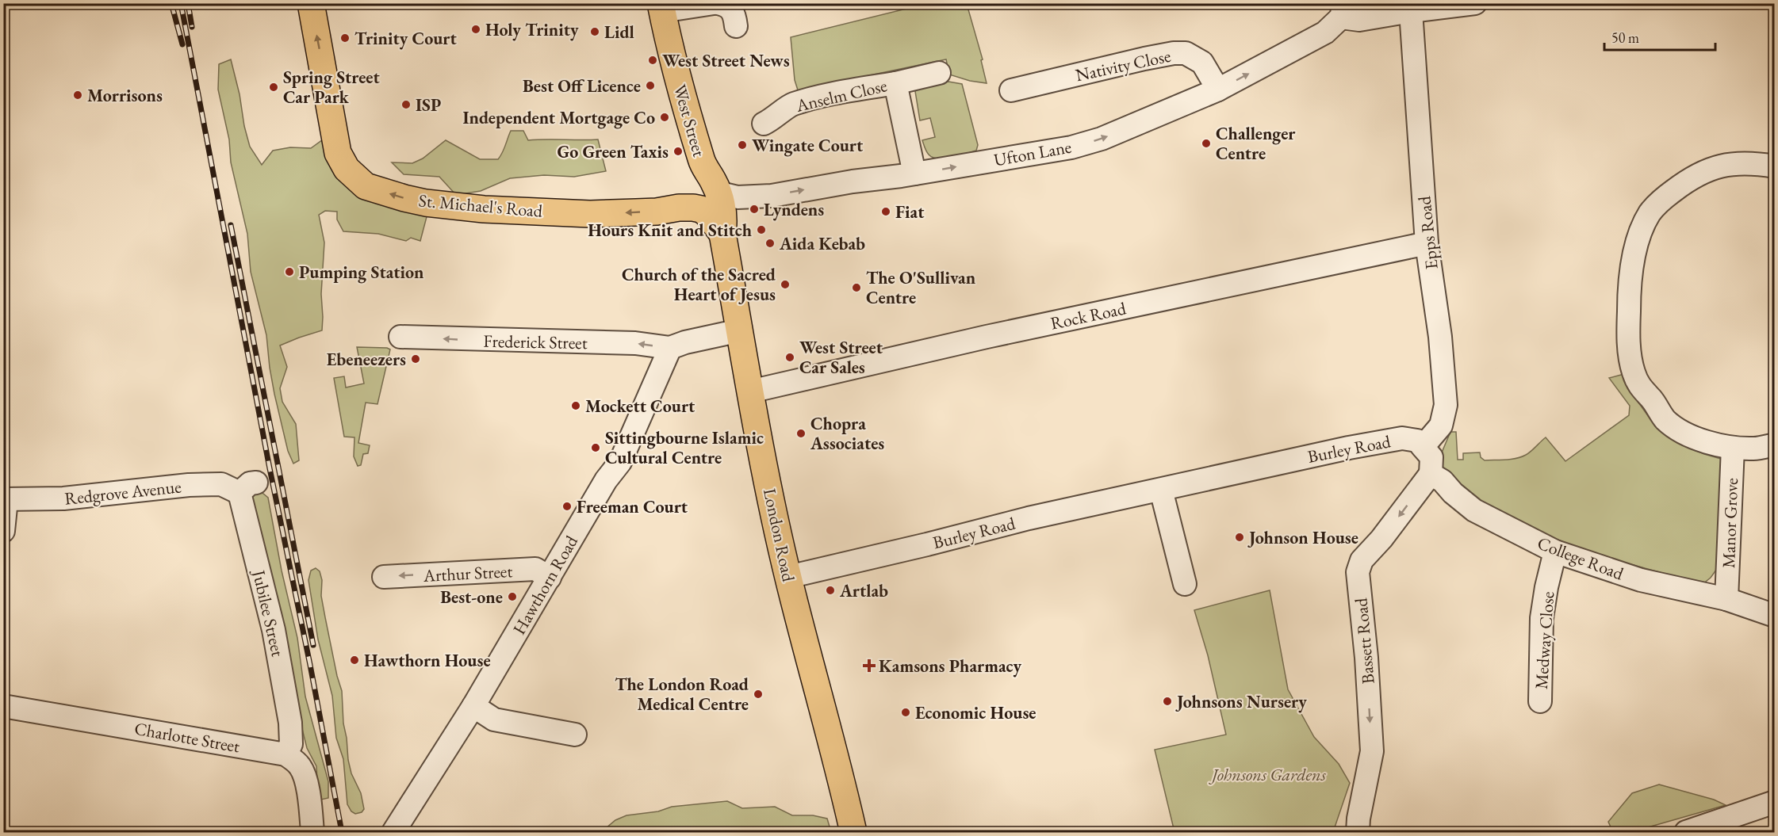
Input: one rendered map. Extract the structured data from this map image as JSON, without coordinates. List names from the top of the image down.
{
  "streets": {
    "main road": ["West Street", "St. Michael's Road", "London Road"],
    "street": [
      "Nativity Close",
      "Anselm Close",
      "Ufton Lane",
      "Epps Road",
      "Rock Road",
      "Frederick Street",
      "Burley Road",
      "Redgrove Avenue",
      "Manor Grove",
      "College Road",
      "Arthur Street",
      "Hawthorn Road",
      "Jubilee Street",
      "Medway Close",
      "Bassett Road",
      "Charlotte Street"
    ]
  },
  "crossings": [
    ["Nativity Close", "Ufton Lane"],
    ["Anselm Close", "Ufton Lane"],
    ["West Street", "Ufton Lane"],
    ["West Street", "St. Michael's Road"],
    ["West Street", "London Road"],
    ["Ufton Lane", "Epps Road"],
    ["St. Michael's Road", "London Road"],
    ["Epps Road", "Rock Road"],
    ["Epps Road", "Burley Road"],
    ["Rock Road", "London Road"],
    ["Frederick Street", "Hawthorn Road"],
    ["Burley Road", "London Road"],
    ["Redgrove Avenue", "Jubilee Street"],
    ["Manor Grove", "College Road"],
    ["College Road", "Medway Close"],
    ["College Road", "Bassett Road"],
    ["Arthur Street", "Hawthorn Road"],
    ["Jubilee Street", "Charlotte Street"]
  ],
  "one_way": [
    "Ufton Lane",
    "St. Michael's Road",
    "Frederick Street",
    "Arthur Street",
    "Bassett Road"
  ],
  "parks": ["Johnsons Gardens"],
  "places": {
    "other": [
      "Holy Trinity",
      "Lidl",
      "Trinity Court",
      "West Street News",
      "Best Off Licence",
      "Spring Street Car Park",
      "Morrisons",
      "ISP",
      "Independent Mortgage Co",
      "Challenger Centre",
      "Wingate Court",
      "Go Green Taxis",
      "Lyndens",
      "Fiat",
      "Hours Knit and Stitch",
      "Aida Kebab",
      "Pumping Station",
      "Church of the Sacred Heart of Jesus",
      "The O'Sullivan Centre",
      "West Street Car Sales",
      "Ebeneezers",
      "Mockett Court",
      "Chopra Associates",
      "Sittingbourne Islamic Cultural Centre",
      "Freeman Court",
      "Johnson House",
      "Artlab",
      "Best-one",
      "Hawthorn House",
      "The London Road Medical Centre",
      "Johnsons Nursery",
      "Economic House"
    ],
    "health": ["Kamsons Pharmacy"]
  },
  "scale_bar": "50 m"
}
